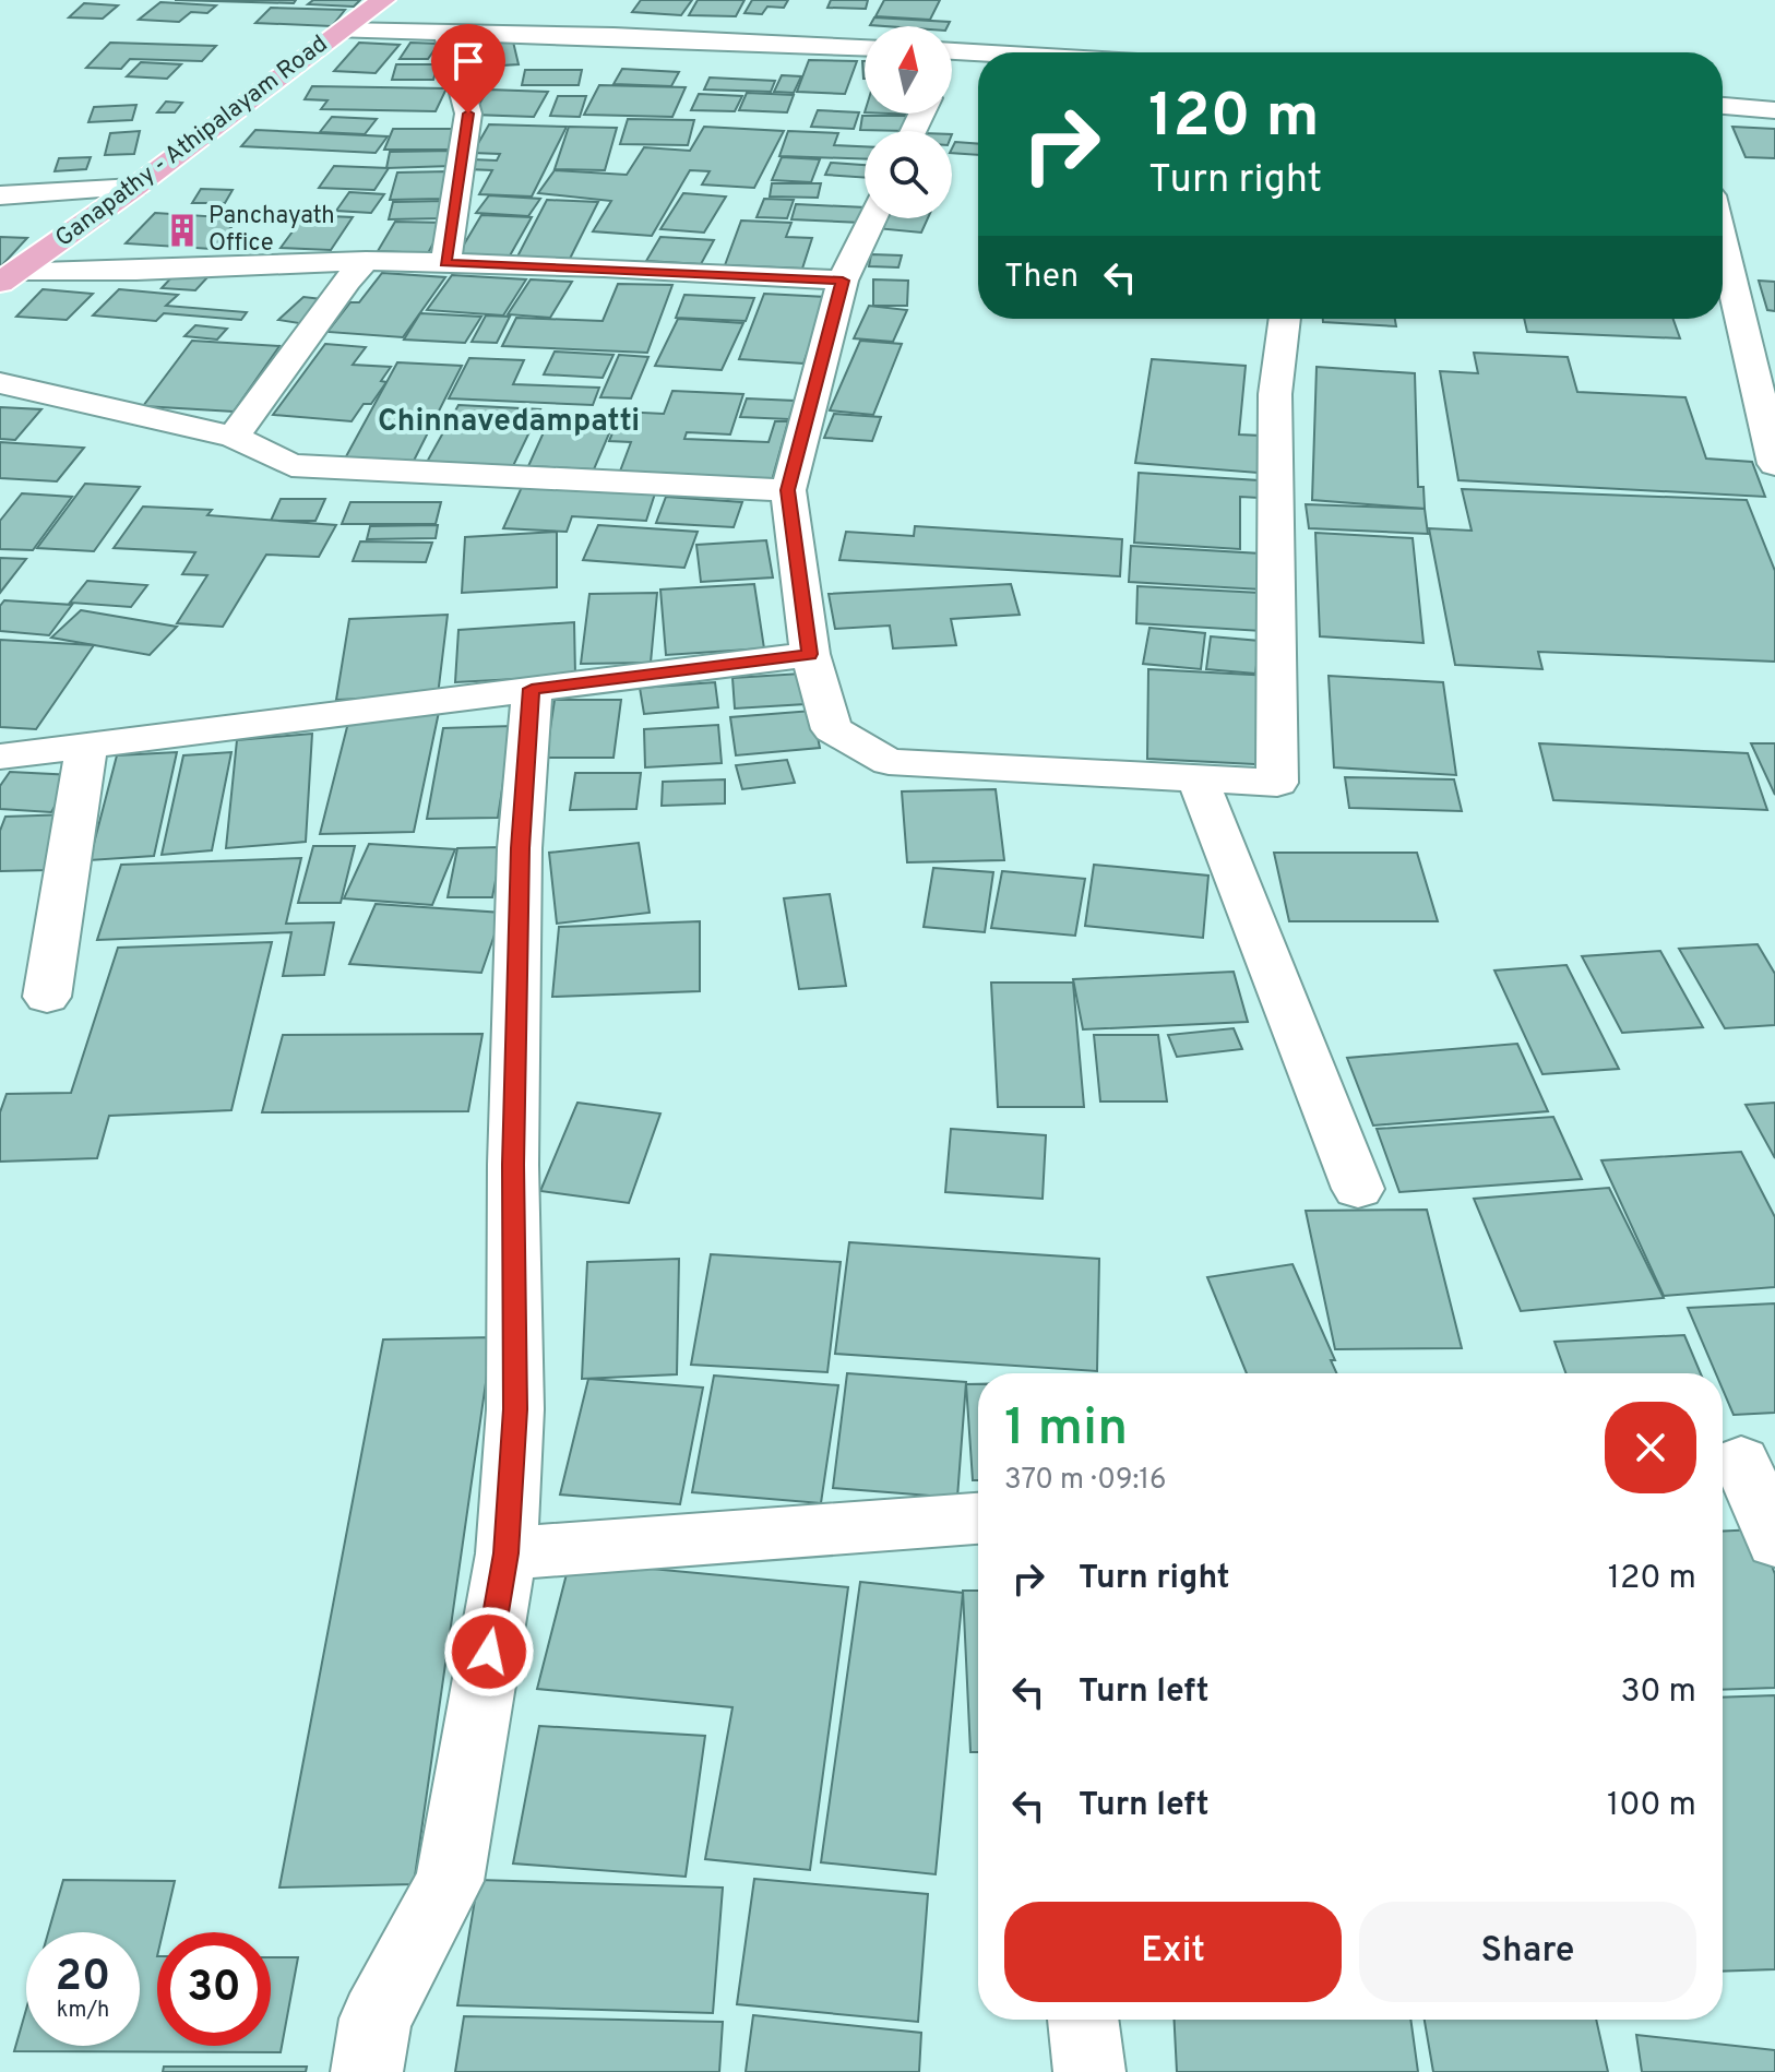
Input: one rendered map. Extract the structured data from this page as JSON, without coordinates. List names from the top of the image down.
{
  "streets": {
    "main road": ["Ganapathy - Athipalayam Road"]
  },
  "districts": ["Chinnavedampatti"],
  "places": {
    "building": ["Panchayath Office"]
  },
  "north": "top",
  "page": {
    "turn": ["120 m", "Turn right"],
    "then": "Then",
    "heading": ["1 min", "370 m · 09:16"],
    "list": [
      {
        "name": "Turn right",
        "value": "120 m"
      },
      {
        "name": "Turn left",
        "value": "30 m"
      },
      {
        "name": "Turn left",
        "value": "100 m"
      }
    ],
    "buttons": ["Exit", "Share"],
    "speed": "20 km/h",
    "limit": "30"
  }
}
